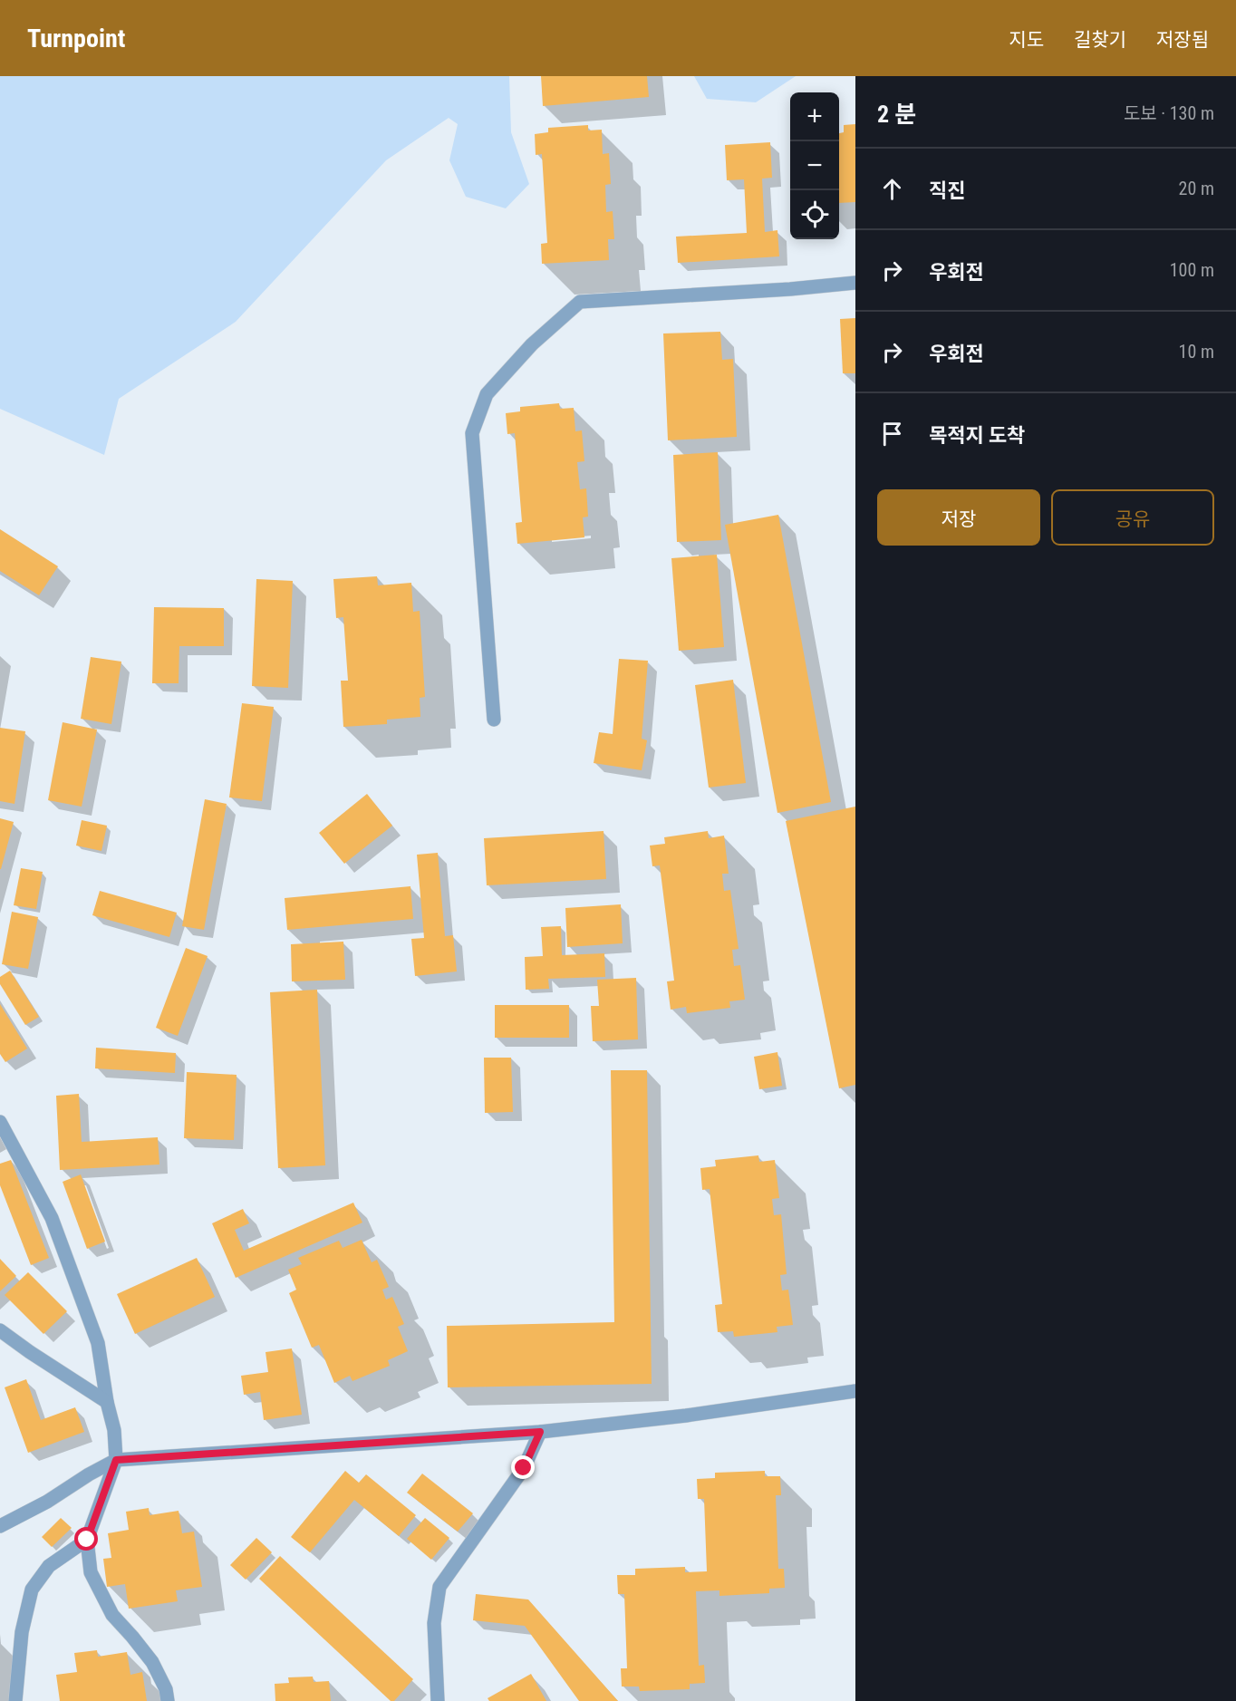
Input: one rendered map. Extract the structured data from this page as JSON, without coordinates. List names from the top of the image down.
{
  "page": {
    "header": "Turnpoint",
    "nav": ["지도", "길찾기", "저장됨"],
    "heading": ["2 분", "도보 · 130 m"],
    "map_buttons": ["+", "−"],
    "list": [
      ["직진", "20 m"],
      ["우회전", "100 m"],
      ["우회전", "10 m"],
      "목적지 도착"
    ],
    "buttons": ["저장", "공유"]
  }
}
